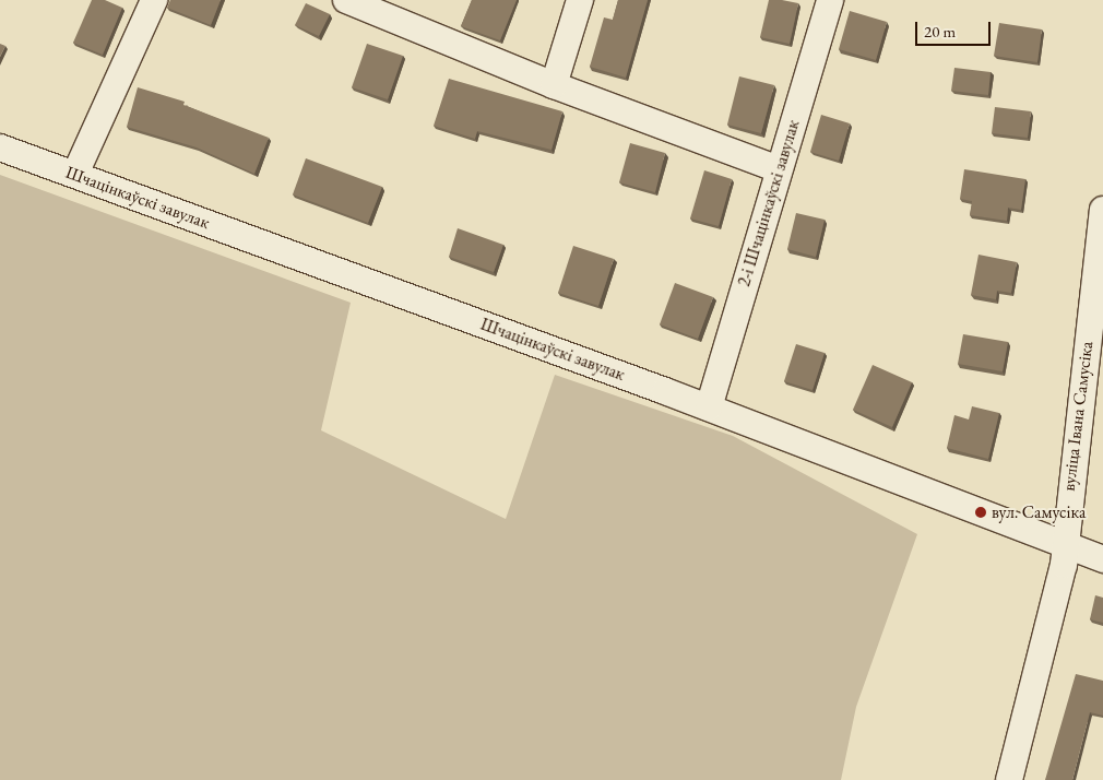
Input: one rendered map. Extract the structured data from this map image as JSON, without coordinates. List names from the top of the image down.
{
  "streets": {
    "street": ["Шчацінкаўскі завулак", "2-і Шчацінкаўскі завулак", "вуліца Івана Самусіка"]
  },
  "crossings": [
    ["Шчацінкаўскі завулак", "2-і Шчацінкаўскі завулак"],
    ["Шчацінкаўскі завулак", "вуліца Івана Самусіка"]
  ],
  "places": ["вул. Самусіка"],
  "scale_bar": "20 m"
}
